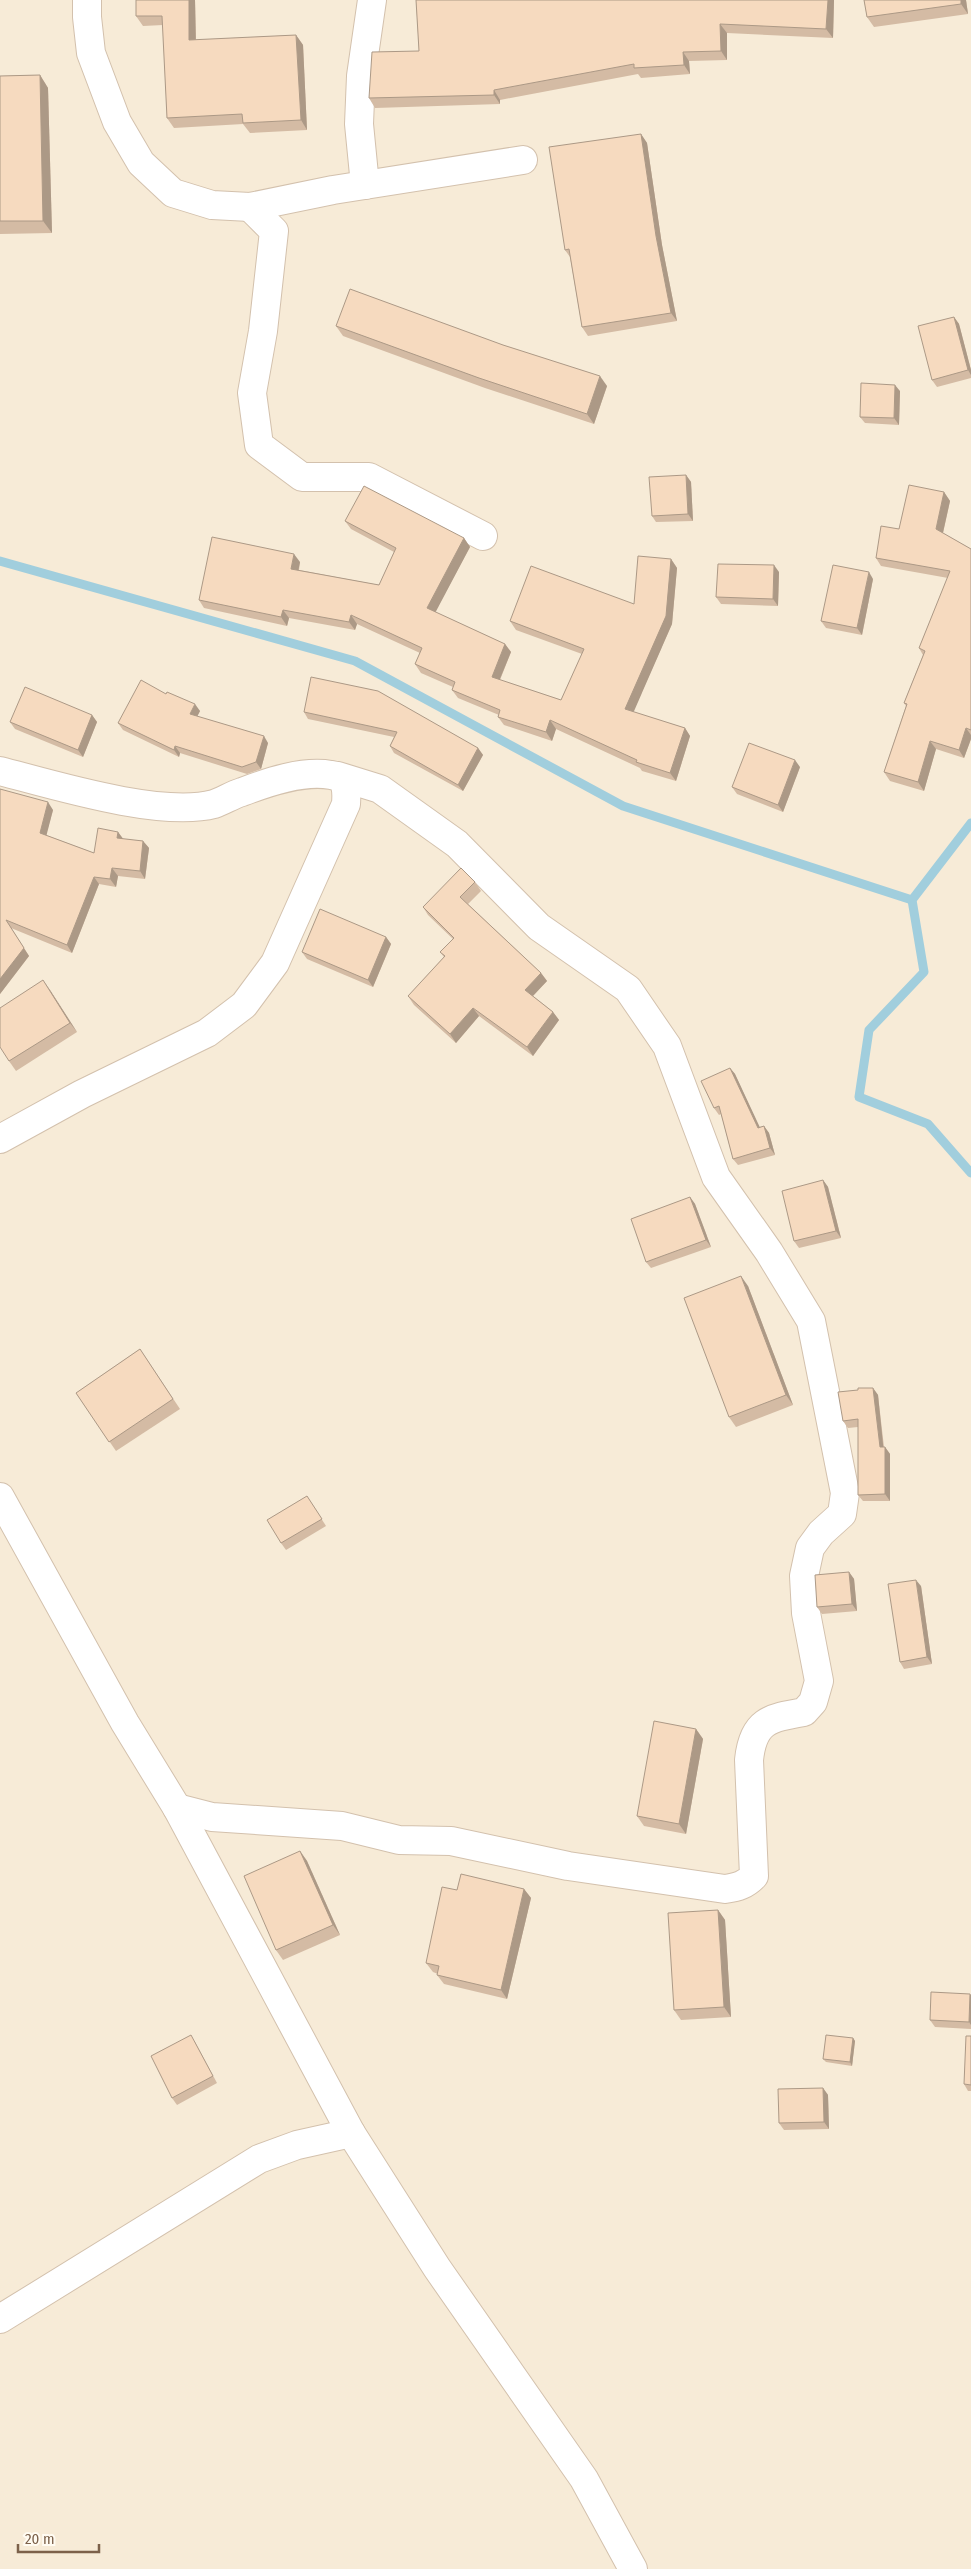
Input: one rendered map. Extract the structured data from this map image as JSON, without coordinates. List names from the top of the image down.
{
  "scale_bar": "20 m"
}
